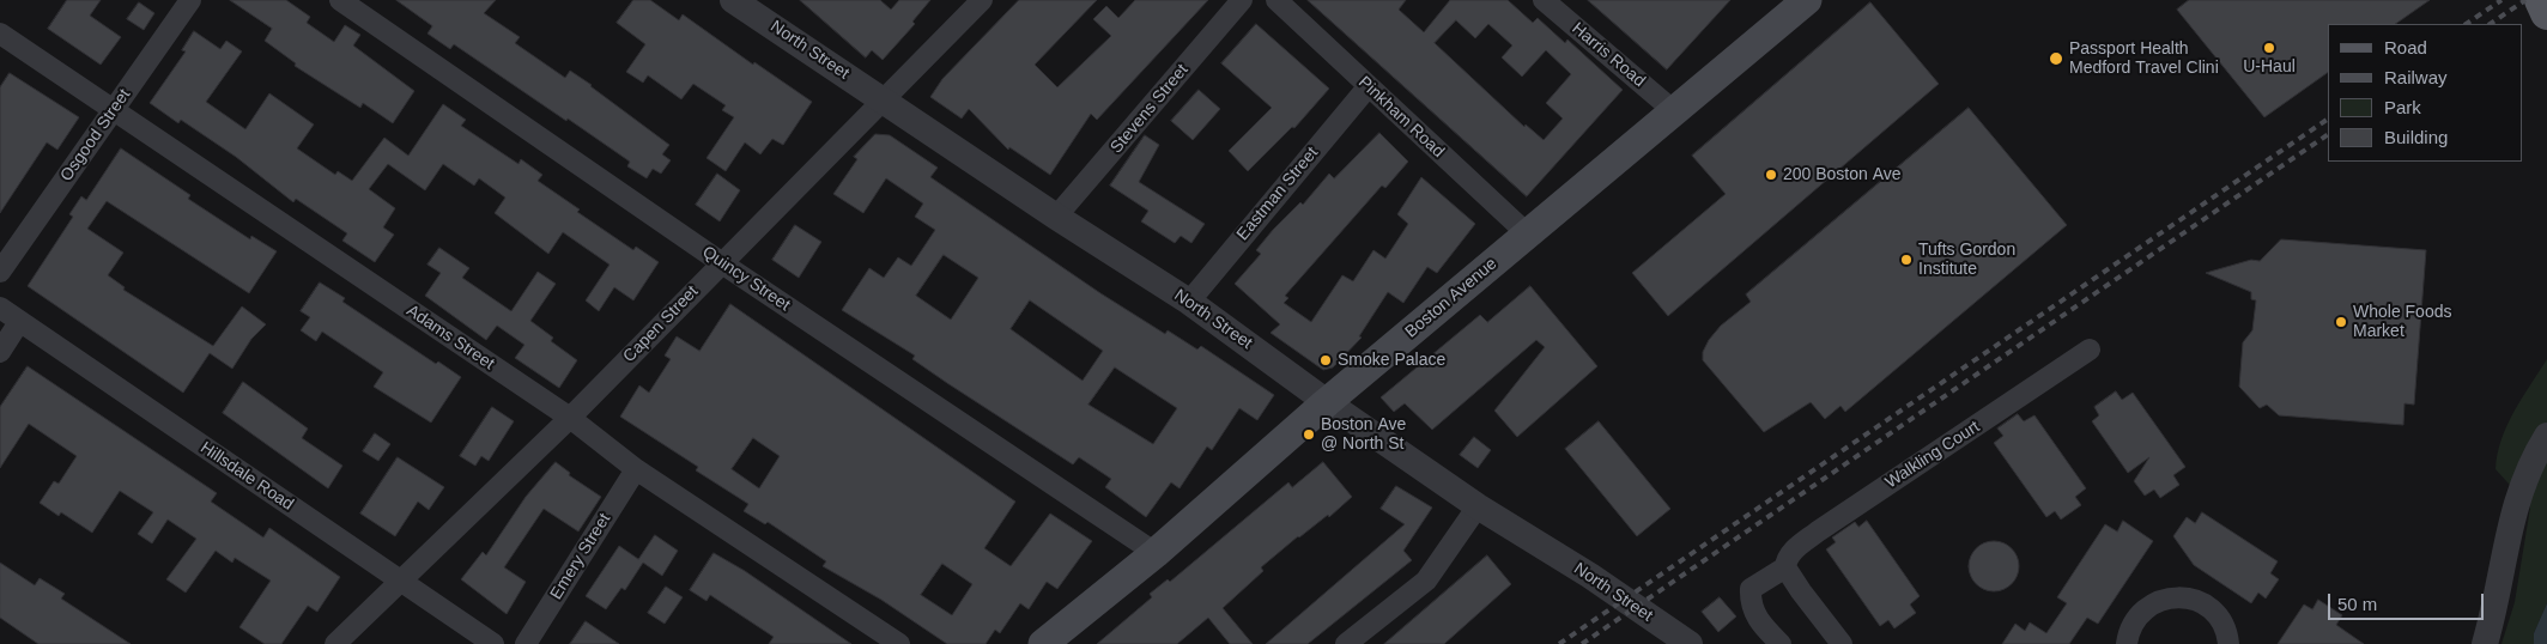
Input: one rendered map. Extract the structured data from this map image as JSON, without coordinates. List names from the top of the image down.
{
  "streets": {
    "main road": ["Boston Avenue"],
    "street": [
      "North Street",
      "Harris Road",
      "Stevens Street",
      "Pinkham Road",
      "Osgood Street",
      "Eastman Street",
      "Quincy Street",
      "Capen Street",
      "Adams Street",
      "Walkling Court",
      "Hillsdale Road",
      "Emery Street"
    ]
  },
  "crossings": [
    ["North Street", "Stevens Street"],
    ["North Street", "Eastman Street"],
    ["North Street", "Boston Avenue"],
    ["North Street", "Capen Street"],
    ["Harris Road", "Boston Avenue"],
    ["Pinkham Road", "Eastman Street"],
    ["Pinkham Road", "Boston Avenue"],
    ["Osgood Street", "Adams Street"],
    ["Quincy Street", "Boston Avenue"],
    ["Quincy Street", "Capen Street"],
    ["Capen Street", "Adams Street"],
    ["Capen Street", "Hillsdale Road"],
    ["Adams Street", "Emery Street"]
  ],
  "places": [
    "U-Haul",
    "Passport Health Medford Travel Clini",
    "200 Boston Ave",
    "Tufts Gordon Institute",
    "Whole Foods Market",
    "Smoke Palace",
    "Boston Ave @ North St"
  ],
  "legend": [
    "Road",
    "Railway",
    "Park",
    "Building"
  ],
  "scale_bar": "50 m"
}
